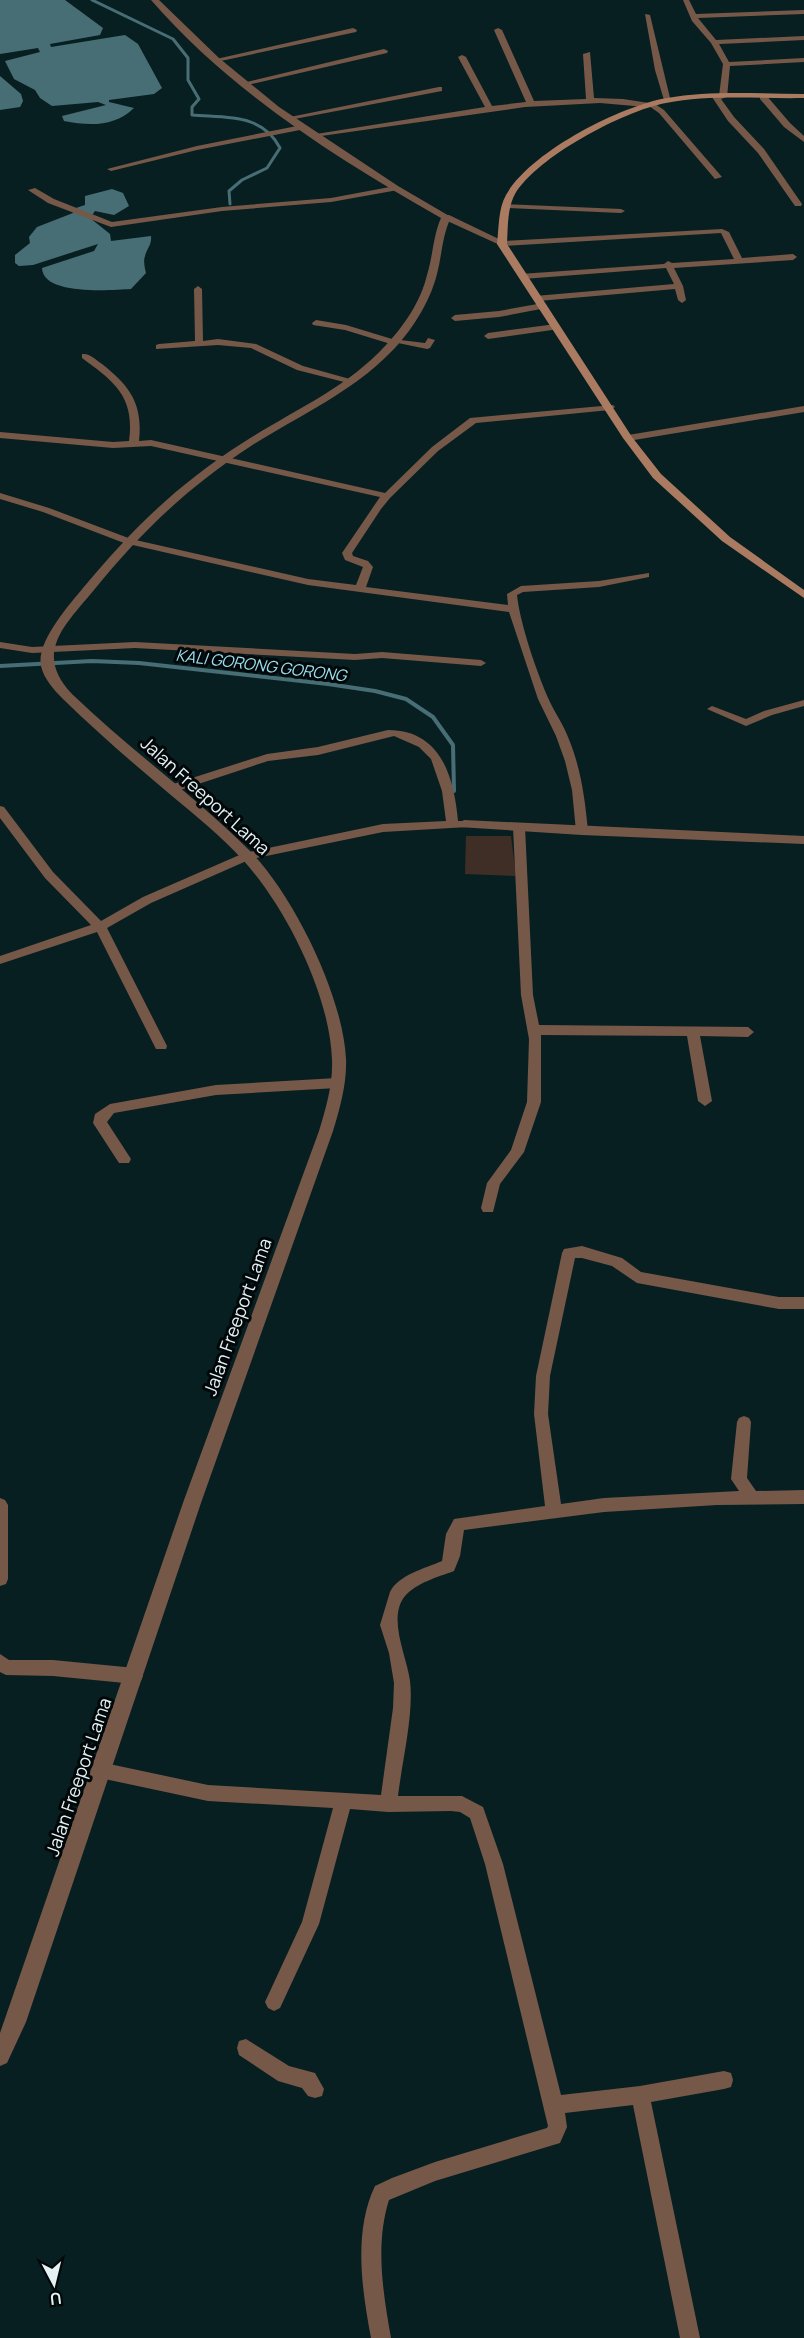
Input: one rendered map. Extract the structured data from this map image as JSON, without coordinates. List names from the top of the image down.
{
  "streets": {
    "street": ["Jalan Freeport Lama"]
  },
  "water": ["KALI GORONG GORONG"],
  "north": "bottom"
}
